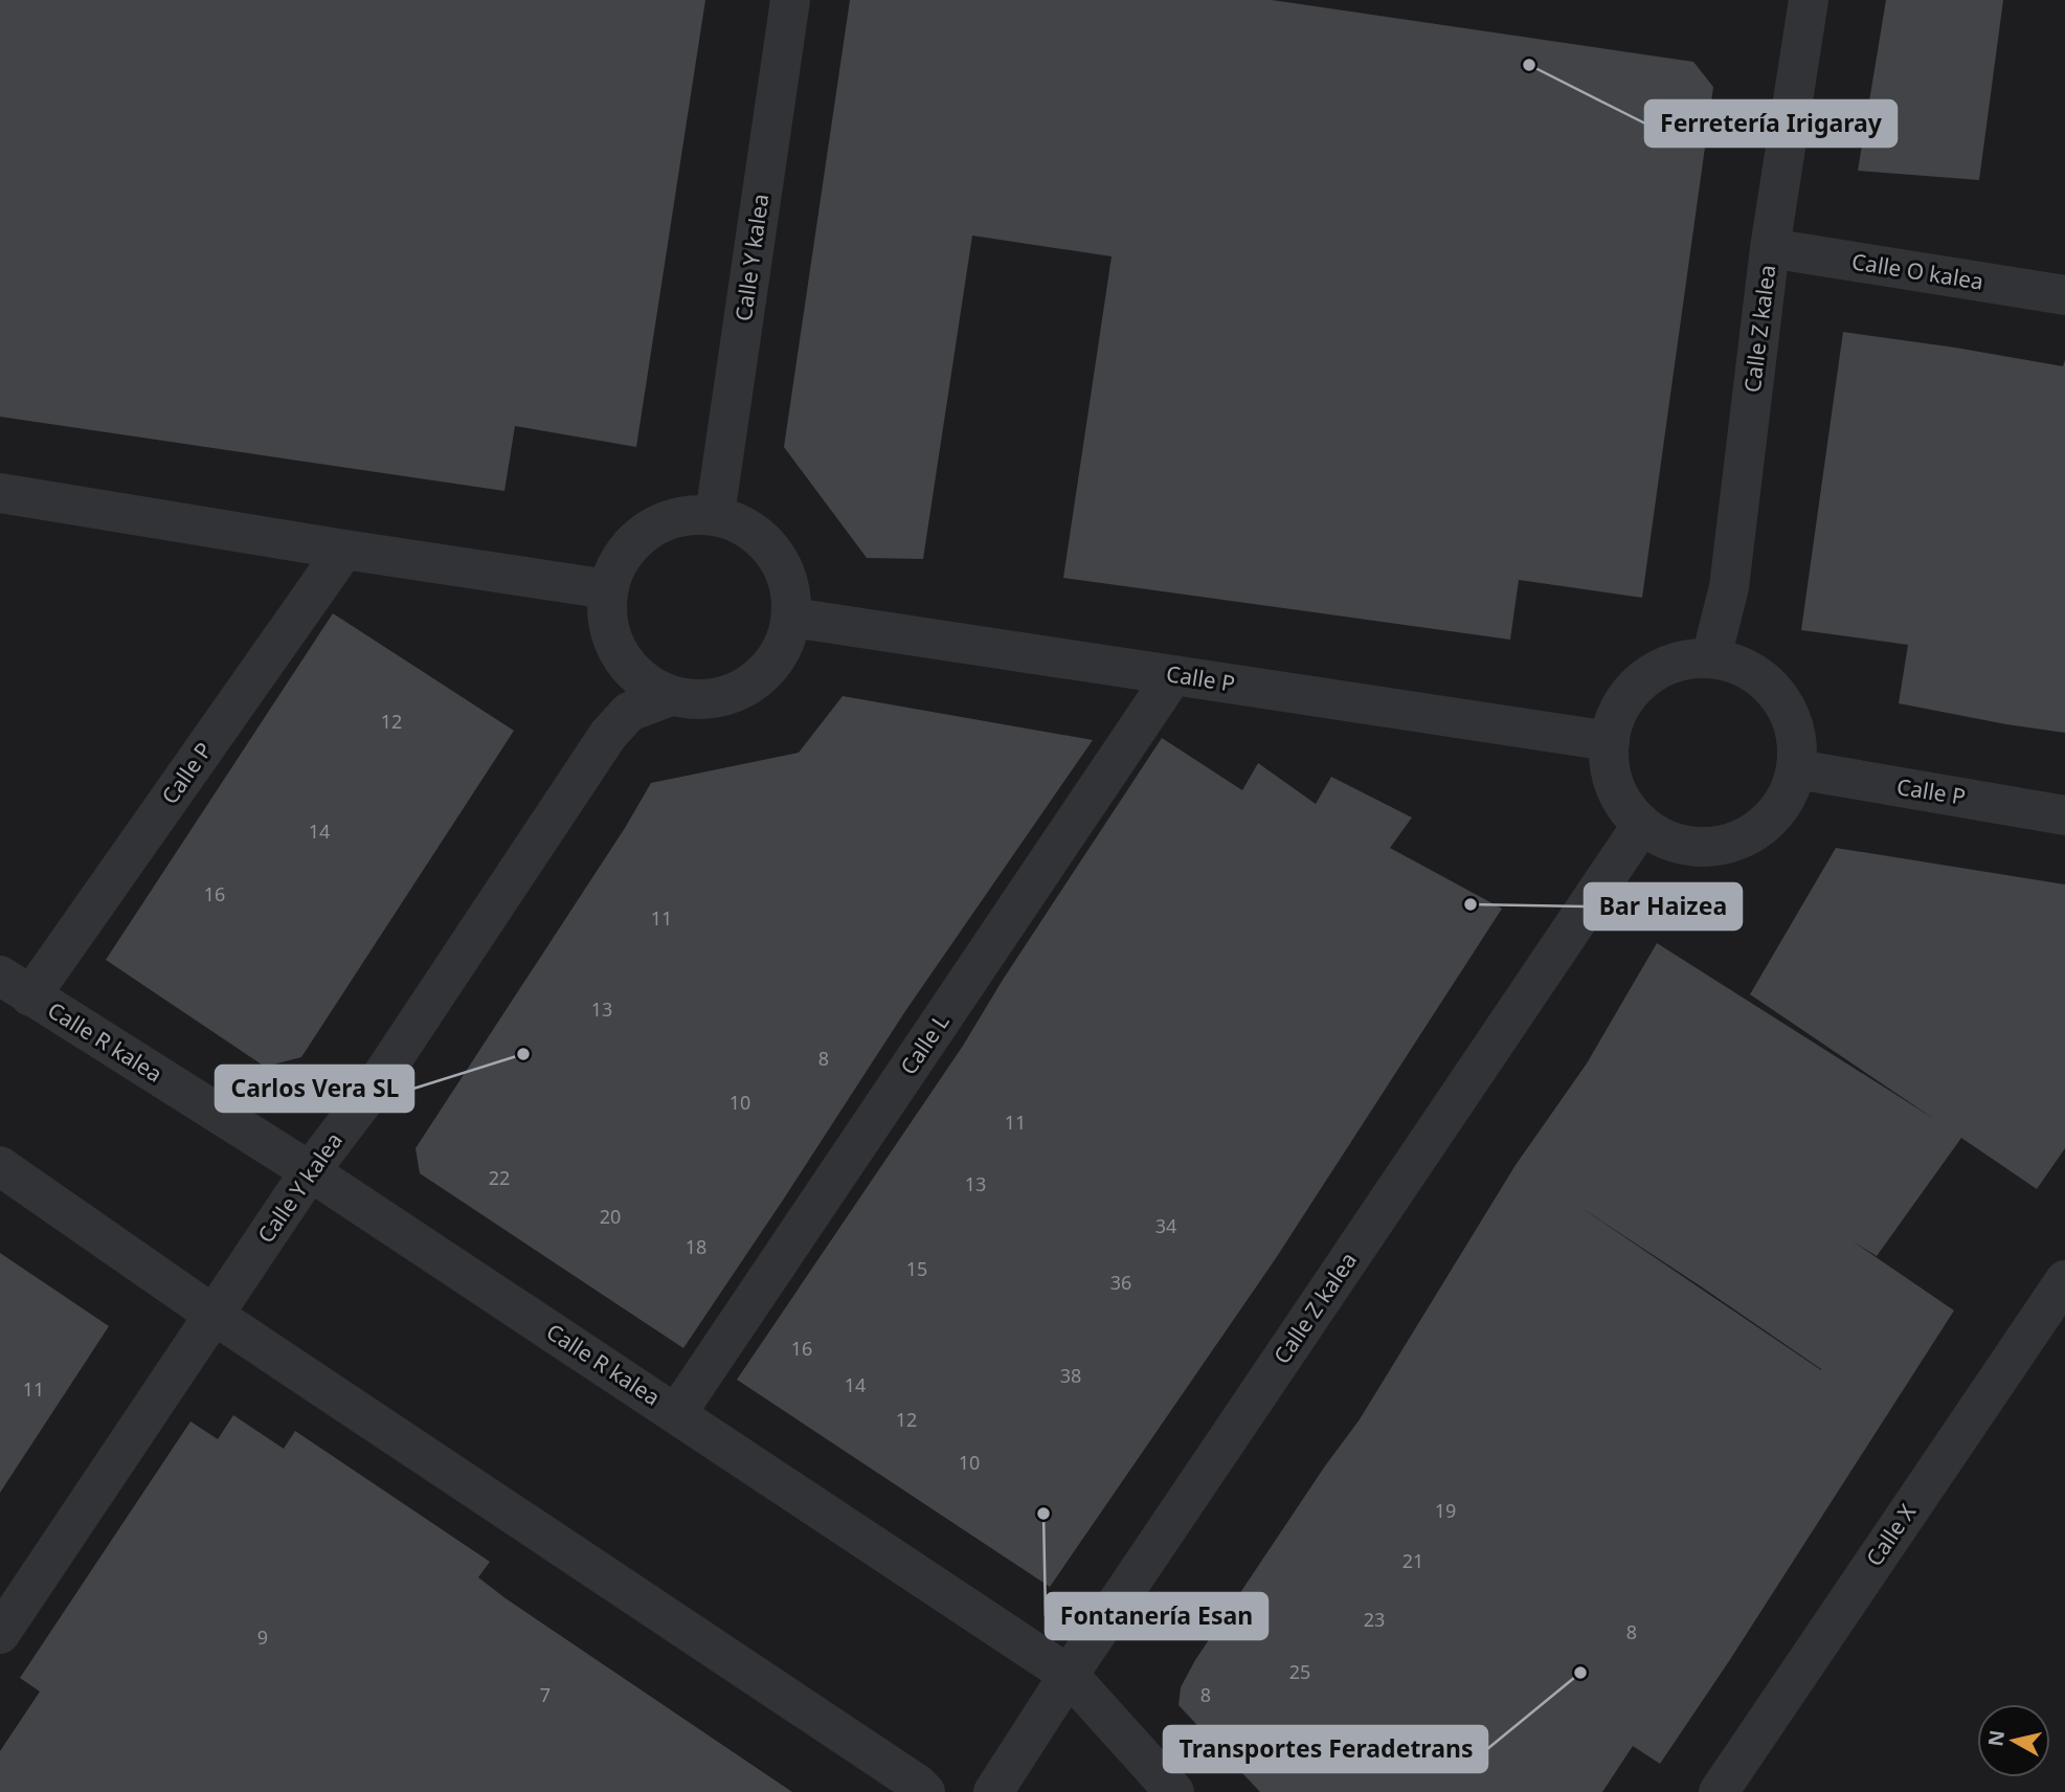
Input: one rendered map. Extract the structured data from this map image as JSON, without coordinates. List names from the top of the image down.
{
  "streets": {
    "street": [
      "Calle Y kalea",
      "Calle O kalea",
      "Calle Z kalea",
      "Calle P",
      "Calle R kalea",
      "Calle L",
      "Calle X"
    ]
  },
  "crossings": [
    ["Calle Y kalea", "Calle P"],
    ["Calle Y kalea", "Calle R kalea"],
    ["Calle O kalea", "Calle Z kalea"],
    ["Calle Z kalea", "Calle P"],
    ["Calle Z kalea", "Calle R kalea"],
    ["Calle P", "Calle R kalea"],
    ["Calle P", "Calle L"],
    ["Calle R kalea", "Calle L"]
  ],
  "places": [
    "Ferretería Irigaray",
    "Bar Haizea",
    "Carlos Vera SL",
    "Fontanería Esan",
    "Transportes Feradetrans"
  ],
  "house_numbers": [
    "12",
    "14",
    "16",
    "11",
    "13",
    "8",
    "10",
    "11",
    "22",
    "13",
    "20",
    "34",
    "18",
    "15",
    "36",
    "16",
    "38",
    "14",
    "11",
    "12",
    "10",
    "19",
    "21",
    "23",
    "8",
    "9",
    "25",
    "7",
    "8"
  ],
  "north": "left"
}
